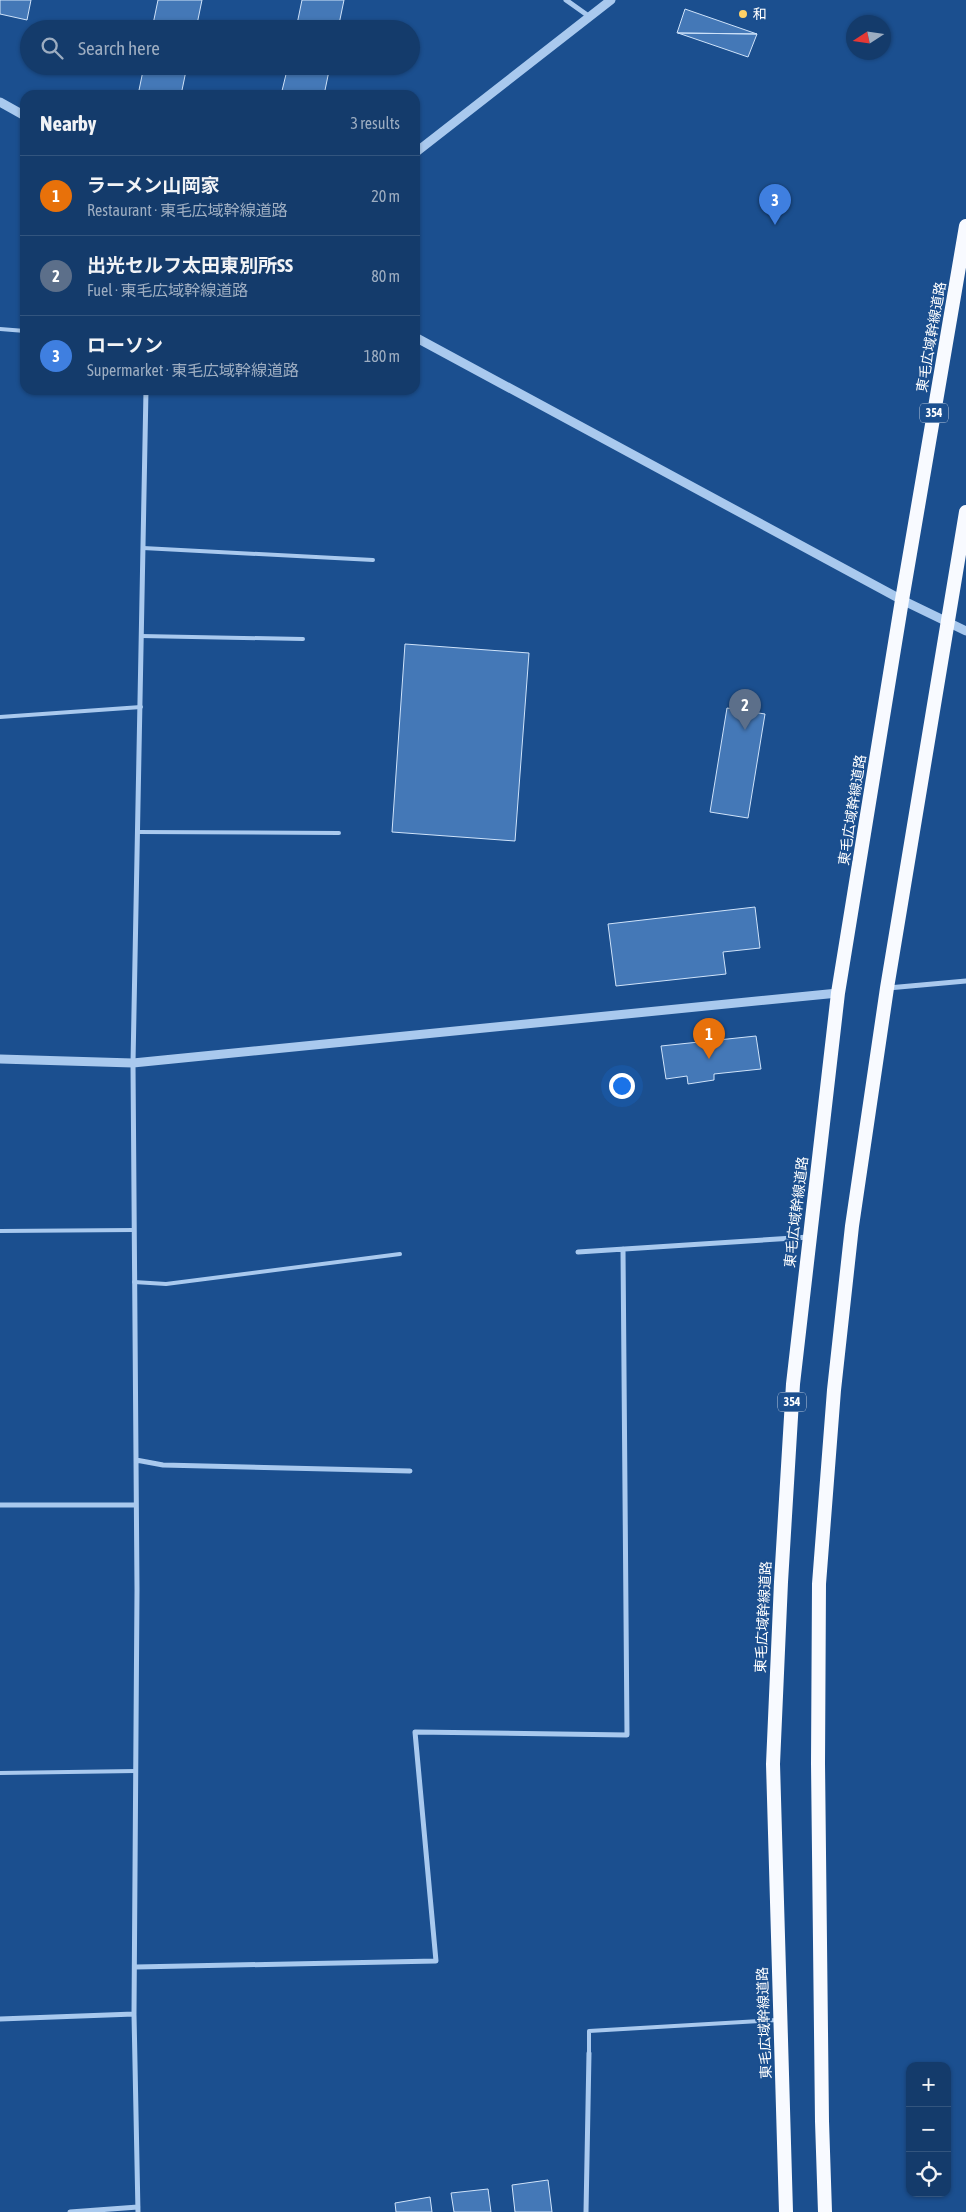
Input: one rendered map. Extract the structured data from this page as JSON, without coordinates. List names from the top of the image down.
{
  "streets": {
    "highway": ["東毛広域幹線道路", "354"]
  },
  "places": ["和"],
  "north": "left",
  "page": {
    "search": "Search here",
    "heading": ["Nearby", "3 results"],
    "list": [
      {
        "mark": "1",
        "name": "ラーメン山岡家",
        "note": "Restaurant · 東毛広域幹線道路",
        "value": "20 m"
      },
      {
        "mark": "2",
        "name": "出光セルフ太田東別所SS",
        "note": "Fuel · 東毛広域幹線道路",
        "value": "80 m"
      },
      {
        "mark": "3",
        "name": "ローソン",
        "note": "Supermarket · 東毛広域幹線道路",
        "value": "180 m"
      }
    ],
    "pins": ["3", "2", "1"],
    "map_buttons": ["+", "−"]
  }
}
